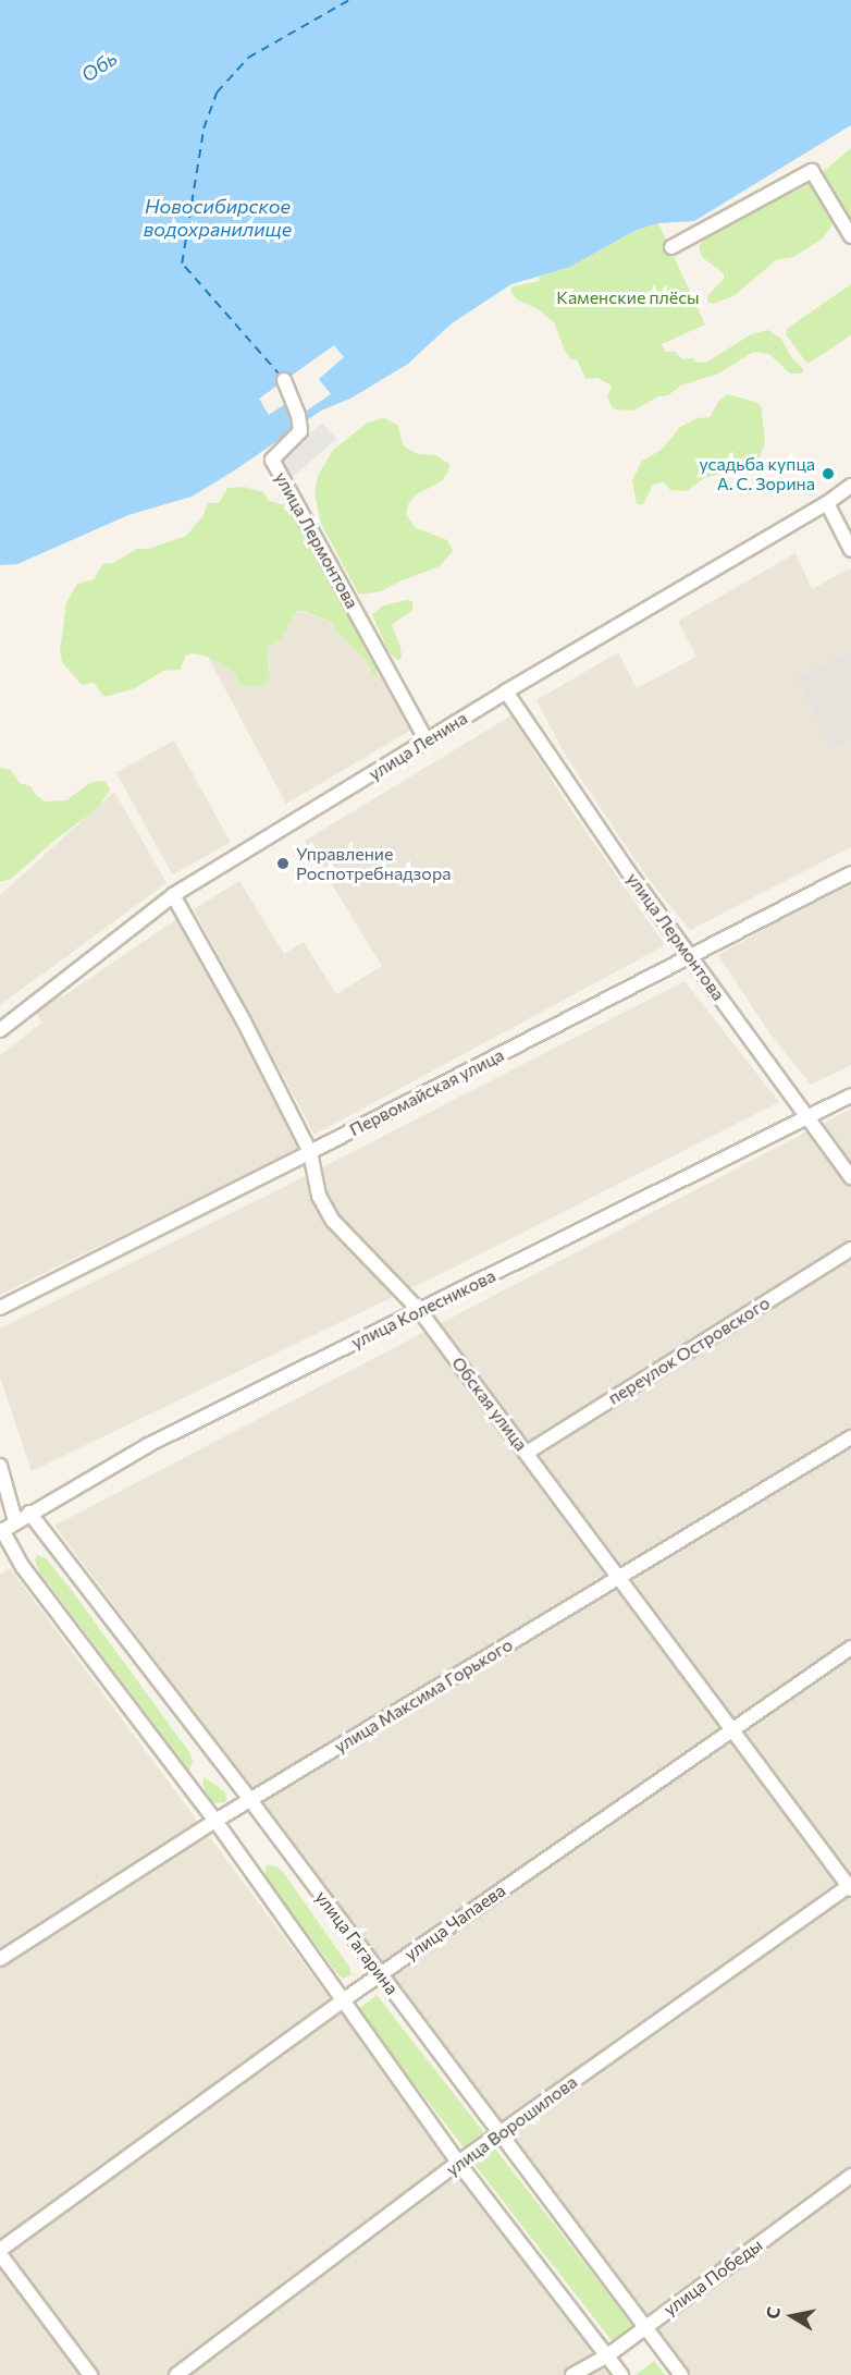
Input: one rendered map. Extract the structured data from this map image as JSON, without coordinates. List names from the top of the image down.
{
  "streets": {
    "street": [
      "улица Лермонтова",
      "улица Ленина",
      "Первомайская улица",
      "улица Колесникова",
      "переулок Островского",
      "Обская улица",
      "улица Максима Горького",
      "улица Чапаева",
      "улица Гагарина",
      "улица Ворошилова",
      "улица Победы"
    ]
  },
  "crossings": [
    ["улица Лермонтова", "улица Ленина"],
    ["улица Лермонтова", "Первомайская улица"],
    ["улица Лермонтова", "улица Колесникова"],
    ["улица Ленина", "Обская улица"],
    ["Первомайская улица", "Обская улица"],
    ["улица Колесникова", "Обская улица"],
    ["улица Колесникова", "улица Гагарина"],
    ["переулок Островского", "Обская улица"],
    ["Обская улица", "улица Максима Горького"],
    ["Обская улица", "улица Чапаева"],
    ["Обская улица", "улица Ворошилова"],
    ["улица Максима Горького", "улица Гагарина"],
    ["улица Чапаева", "улица Гагарина"],
    ["улица Гагарина", "улица Ворошилова"],
    ["улица Гагарина", "улица Победы"]
  ],
  "water": ["Обь", "Новосибирское водохранилище"],
  "parks": ["Каменские плёсы"],
  "places": ["усадьба купца А. С. Зорина", "Управление Роспотребнадзора"],
  "north": "left"
}
